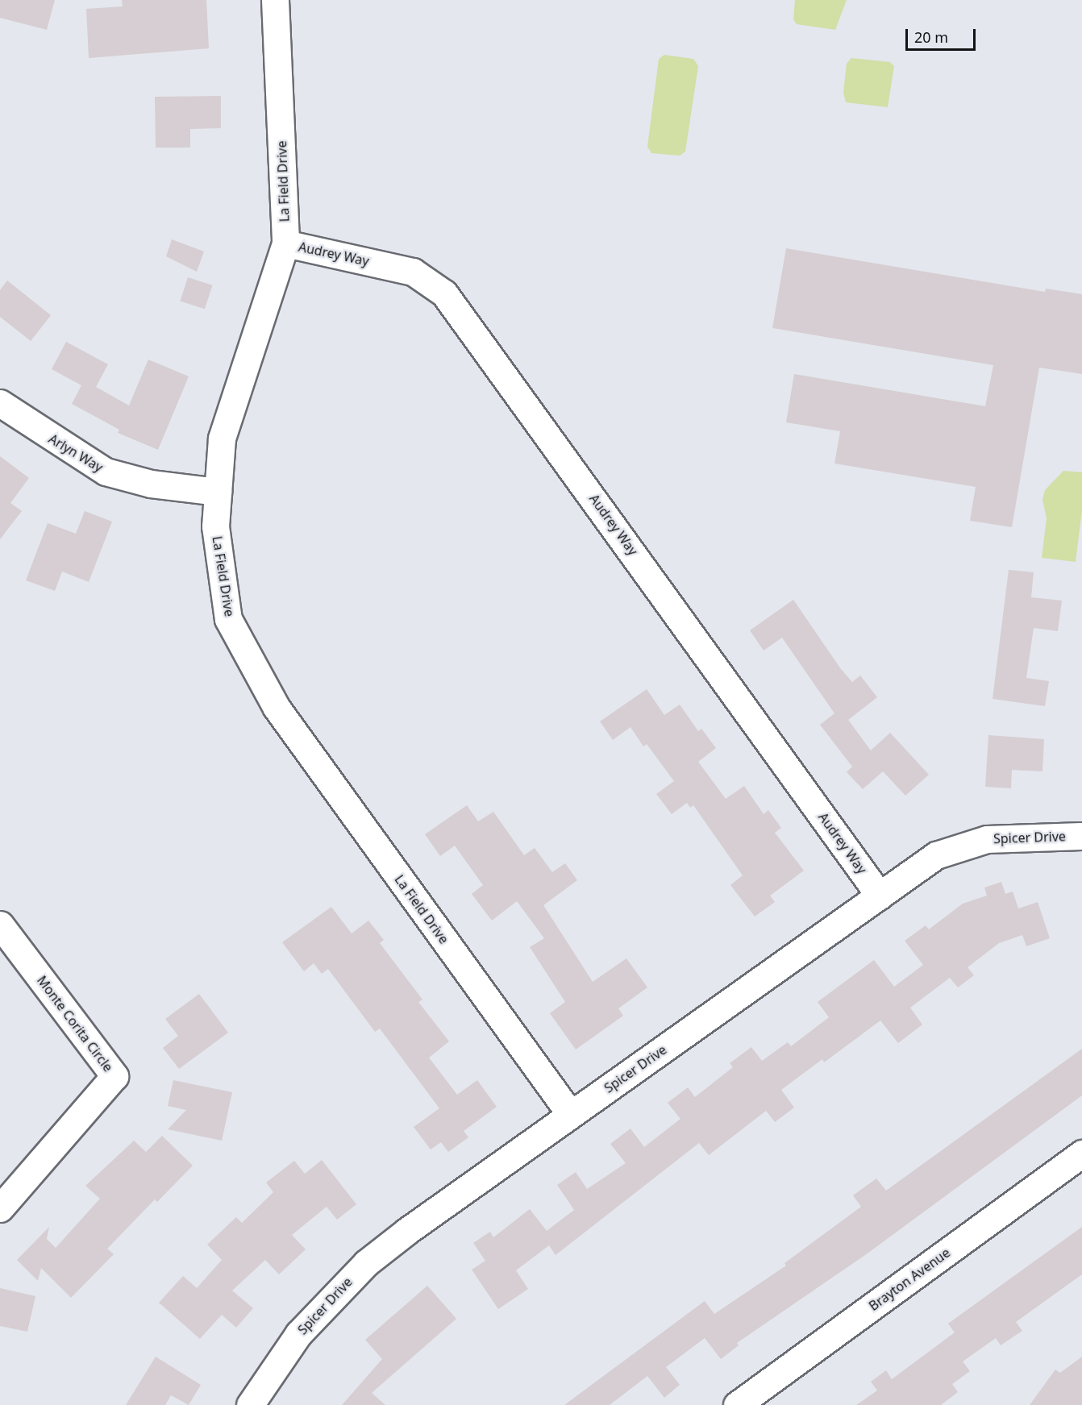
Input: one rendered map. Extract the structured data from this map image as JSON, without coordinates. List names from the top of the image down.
{
  "streets": {
    "street": [
      "La Field Drive",
      "Audrey Way",
      "Arlyn Way",
      "Spicer Drive",
      "Monte Corita Circle",
      "Brayton Avenue"
    ]
  },
  "crossings": [
    ["La Field Drive", "Audrey Way"],
    ["La Field Drive", "Arlyn Way"],
    ["La Field Drive", "Spicer Drive"],
    ["Audrey Way", "Spicer Drive"]
  ],
  "scale_bar": "20 m"
}
